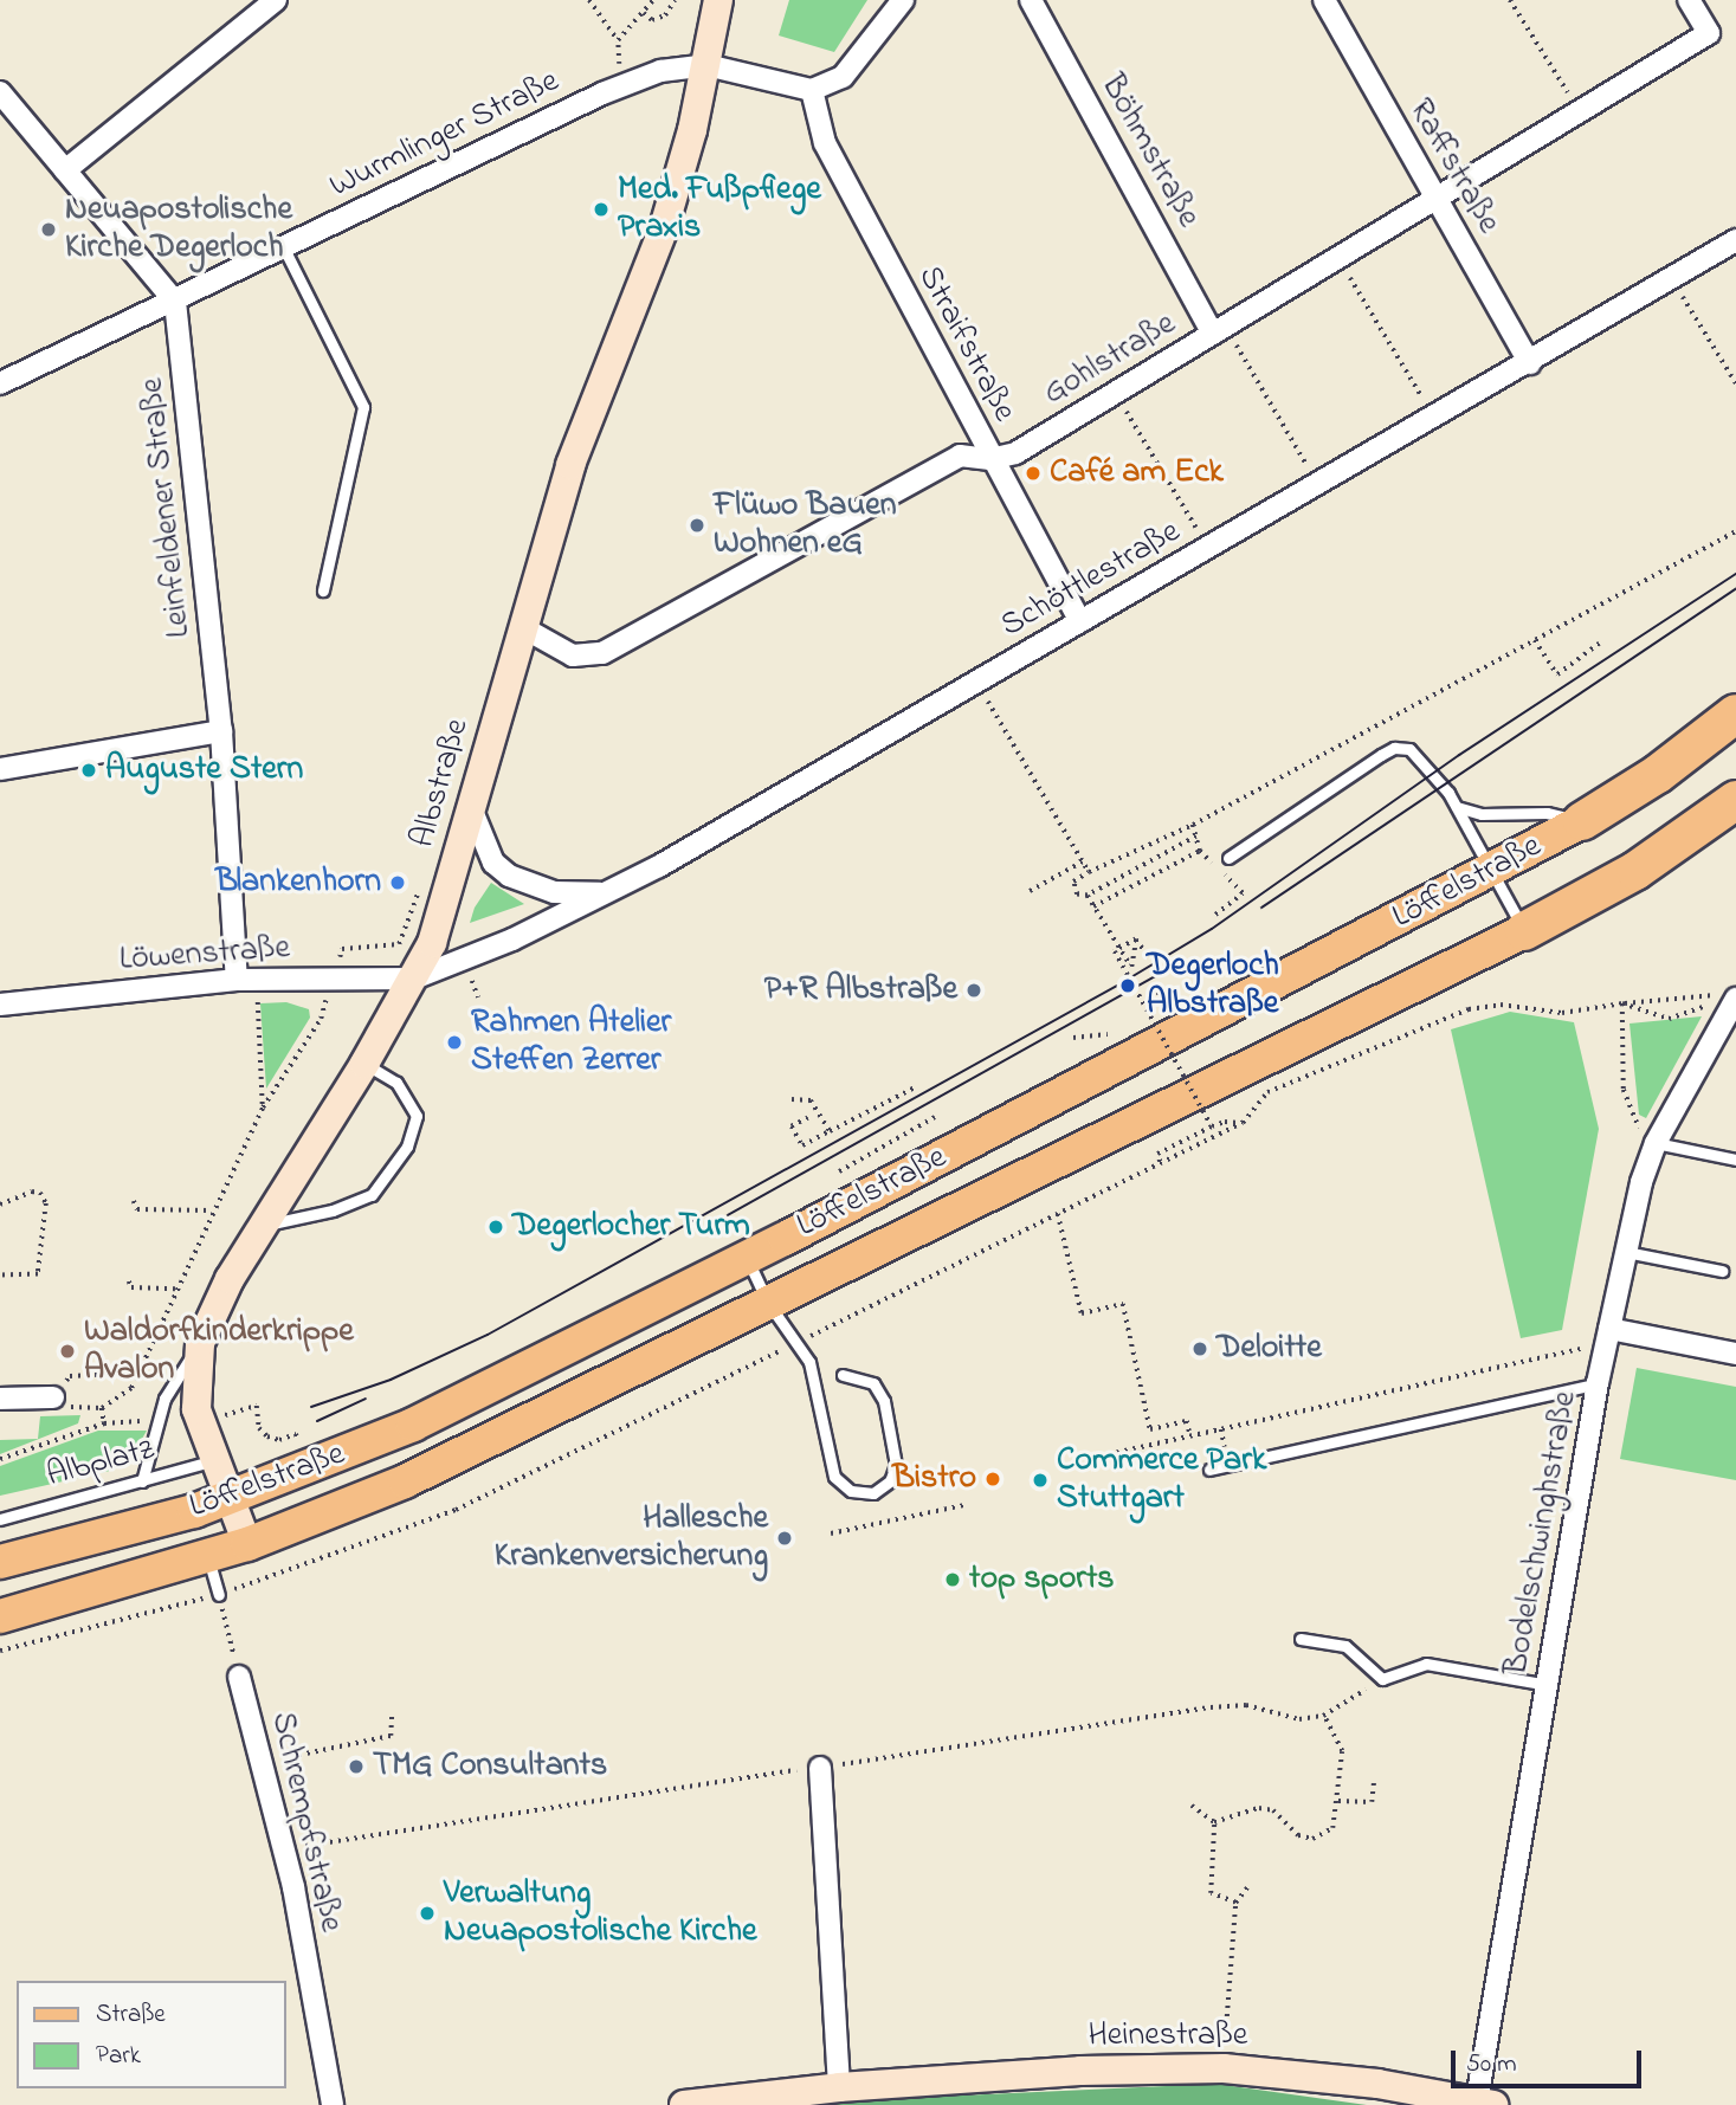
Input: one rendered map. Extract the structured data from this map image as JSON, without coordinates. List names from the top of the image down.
{
  "streets": {
    "main road": ["Löffelstraße"],
    "street": [
      "Wurmlinger Straße",
      "Böhmstraße",
      "Raffstraße",
      "Straifstraße",
      "Gohlstraße",
      "Leinfeldener Straße",
      "Schöttlestraße",
      "Albstraße",
      "Löwenstraße",
      "Bodelschwinghstraße",
      "Schrempfstraße",
      "Heinestraße"
    ],
    "lane": ["Albplatz"]
  },
  "crossings": [
    ["Wurmlinger Straße", "Straifstraße"],
    ["Wurmlinger Straße", "Leinfeldener Straße"],
    ["Wurmlinger Straße", "Albstraße"],
    ["Böhmstraße", "Gohlstraße"],
    ["Raffstraße", "Gohlstraße"],
    ["Raffstraße", "Schöttlestraße"],
    ["Straifstraße", "Gohlstraße"],
    ["Straifstraße", "Schöttlestraße"],
    ["Gohlstraße", "Albstraße"],
    ["Leinfeldener Straße", "Löwenstraße"],
    ["Schöttlestraße", "Albstraße"],
    ["Schöttlestraße", "Löwenstraße"],
    ["Albstraße", "Löffelstraße"],
    ["Albstraße", "Löwenstraße"],
    ["Albstraße", "Albplatz"],
    ["Bodelschwinghstraße", "Heinestraße"]
  ],
  "places": [
    "Med. Fußpflege Praxis",
    "Neuapostolische Kirche Degerloch",
    "Café am Eck",
    "Flüwo Bauen Wohnen eG",
    "Auguste Stern",
    "Blankenhorn",
    "Degerloch Albstraße",
    "P+R Albstraße",
    "Rahmen Atelier Steffen Zerrer",
    "Degerlocher Turm",
    "Deloitte",
    "Waldorfkinderkrippe Avalon",
    "Bistro",
    "Commerce Park Stuttgart",
    "Hallesche Krankenversicherung",
    "top sports",
    "TMG Consultants",
    "Verwaltung Neuapostolische Kirche"
  ],
  "legend": ["Straße", "Park"],
  "scale_bar": "50 m"
}
